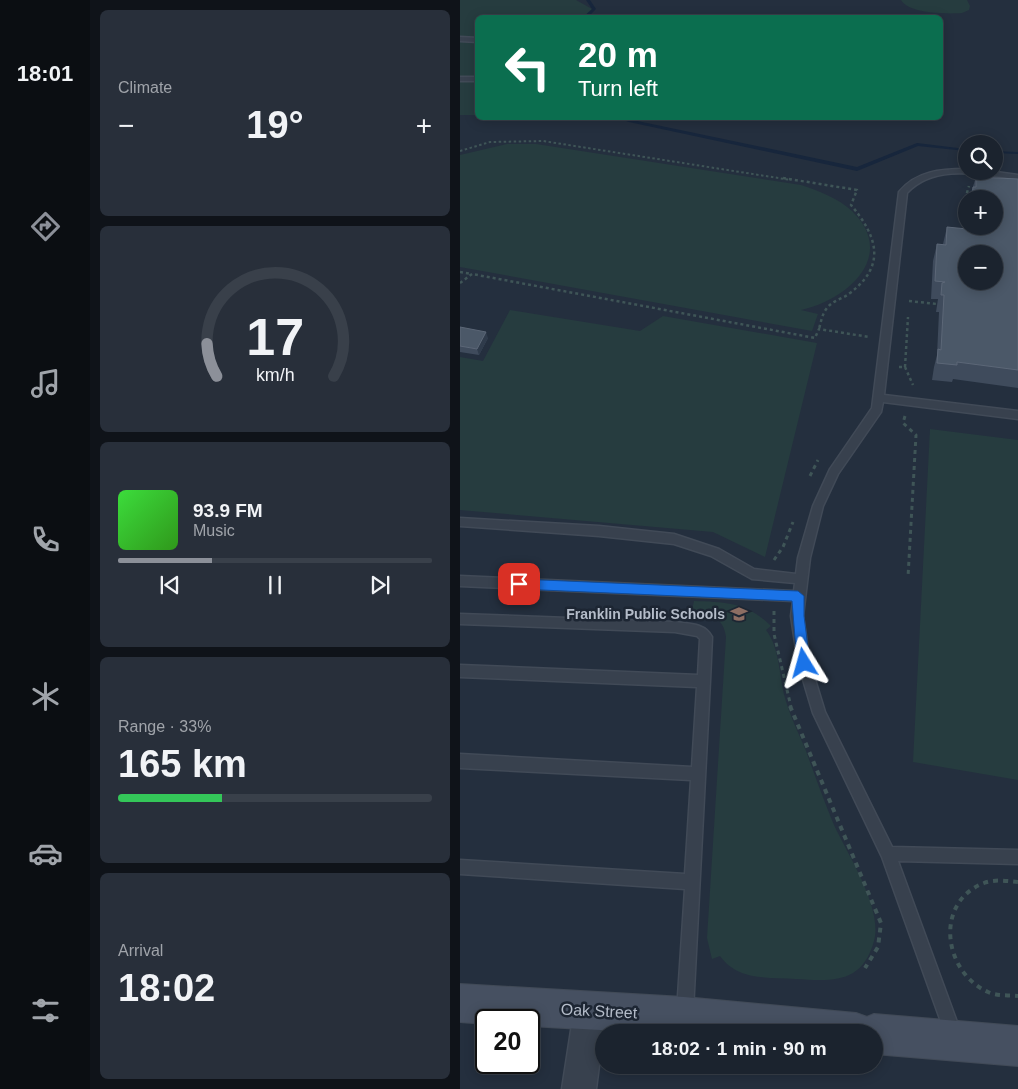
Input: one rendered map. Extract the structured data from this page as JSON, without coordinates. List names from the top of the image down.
{
  "streets": {
    "main road": ["Oak Street"]
  },
  "places": {
    "school or university": ["Franklin Public Schools"]
  },
  "page": {
    "tabs": "18:01",
    "tile": [
      "Climate",
      ["Range · 33%", "165 km"],
      ["Arrival", "18:02"]
    ],
    "turn": ["20 m", "Turn left"],
    "heat": ["−", "19°", "+"],
    "map_buttons": ["+", "−"],
    "song": ["93.9 FM", "Music"],
    "limit": "20",
    "trip": "18:02 · 1 min · 90 m",
    "gauge": ["17", "km/h"]
  }
}
